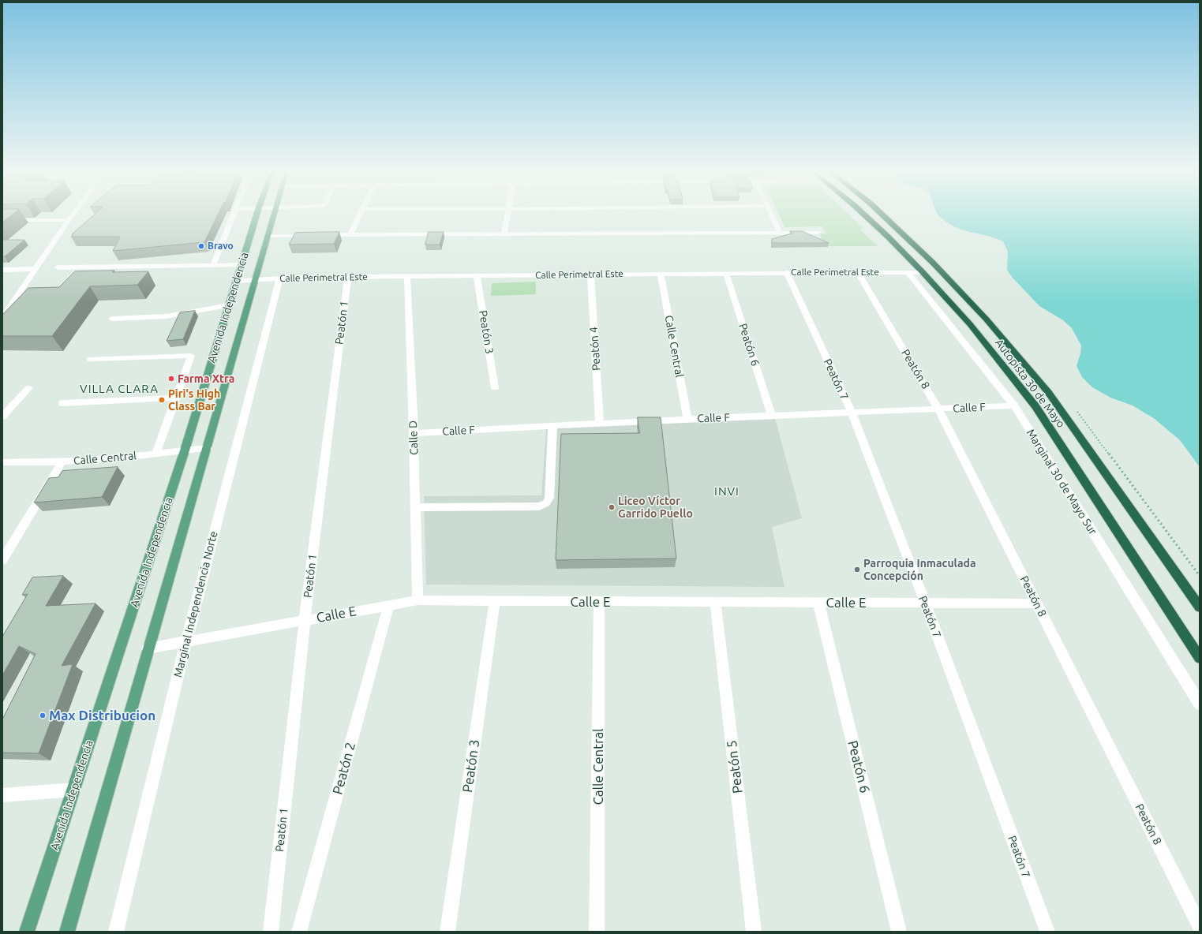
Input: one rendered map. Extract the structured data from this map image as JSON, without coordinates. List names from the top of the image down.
{
  "streets": {
    "highway": ["Autopista 30 de Mayo"],
    "main road": ["Avenida Independencia"],
    "street": [
      "Calle Perimetral Este",
      "Peatón 1",
      "Peatón 3",
      "Peatón 6",
      "Calle Central",
      "Peatón 4",
      "Peatón 8",
      "Peatón 7",
      "Calle F",
      "Calle D",
      "Marginal 30 de Mayo Sur",
      "Calle E",
      "Marginal Independencia Norte",
      "Peatón 5",
      "Peatón 2"
    ]
  },
  "crossings": [
    ["Calle Perimetral Este", "Avenida Independencia"],
    ["Calle Perimetral Este", "Peatón 1"],
    ["Calle Perimetral Este", "Peatón 3"],
    ["Calle Perimetral Este", "Peatón 6"],
    ["Calle Perimetral Este", "Calle Central"],
    ["Calle Perimetral Este", "Peatón 4"],
    ["Calle Perimetral Este", "Peatón 8"],
    ["Calle Perimetral Este", "Peatón 7"],
    ["Calle Perimetral Este", "Autopista 30 de Mayo"],
    ["Calle Perimetral Este", "Calle D"],
    ["Calle Perimetral Este", "Marginal 30 de Mayo Sur"],
    ["Calle Perimetral Este", "Marginal Independencia Norte"],
    ["Avenida Independencia", "Calle Central"],
    ["Avenida Independencia", "Calle E"],
    ["Peatón 1", "Calle E"],
    ["Peatón 3", "Calle E"],
    ["Peatón 6", "Calle F"],
    ["Peatón 6", "Calle E"],
    ["Calle Central", "Calle F"],
    ["Calle Central", "Calle E"],
    ["Peatón 4", "Calle F"],
    ["Peatón 8", "Calle F"],
    ["Peatón 8", "Calle E"],
    ["Peatón 7", "Calle F"],
    ["Peatón 7", "Calle E"],
    ["Calle F", "Calle D"],
    ["Calle F", "Marginal 30 de Mayo Sur"],
    ["Calle D", "Calle E"],
    ["Calle E", "Marginal Independencia Norte"],
    ["Calle E", "Peatón 5"],
    ["Calle E", "Peatón 2"]
  ],
  "districts": ["VILLA CLARA", "INVI"],
  "places": [
    "Bravo",
    "Farma Xtra",
    "Piri's High Class Bar",
    "Liceo Víctor Garrido Puello",
    "Parroquia Inmaculada Concepción",
    "Max Distribucion"
  ]
}
